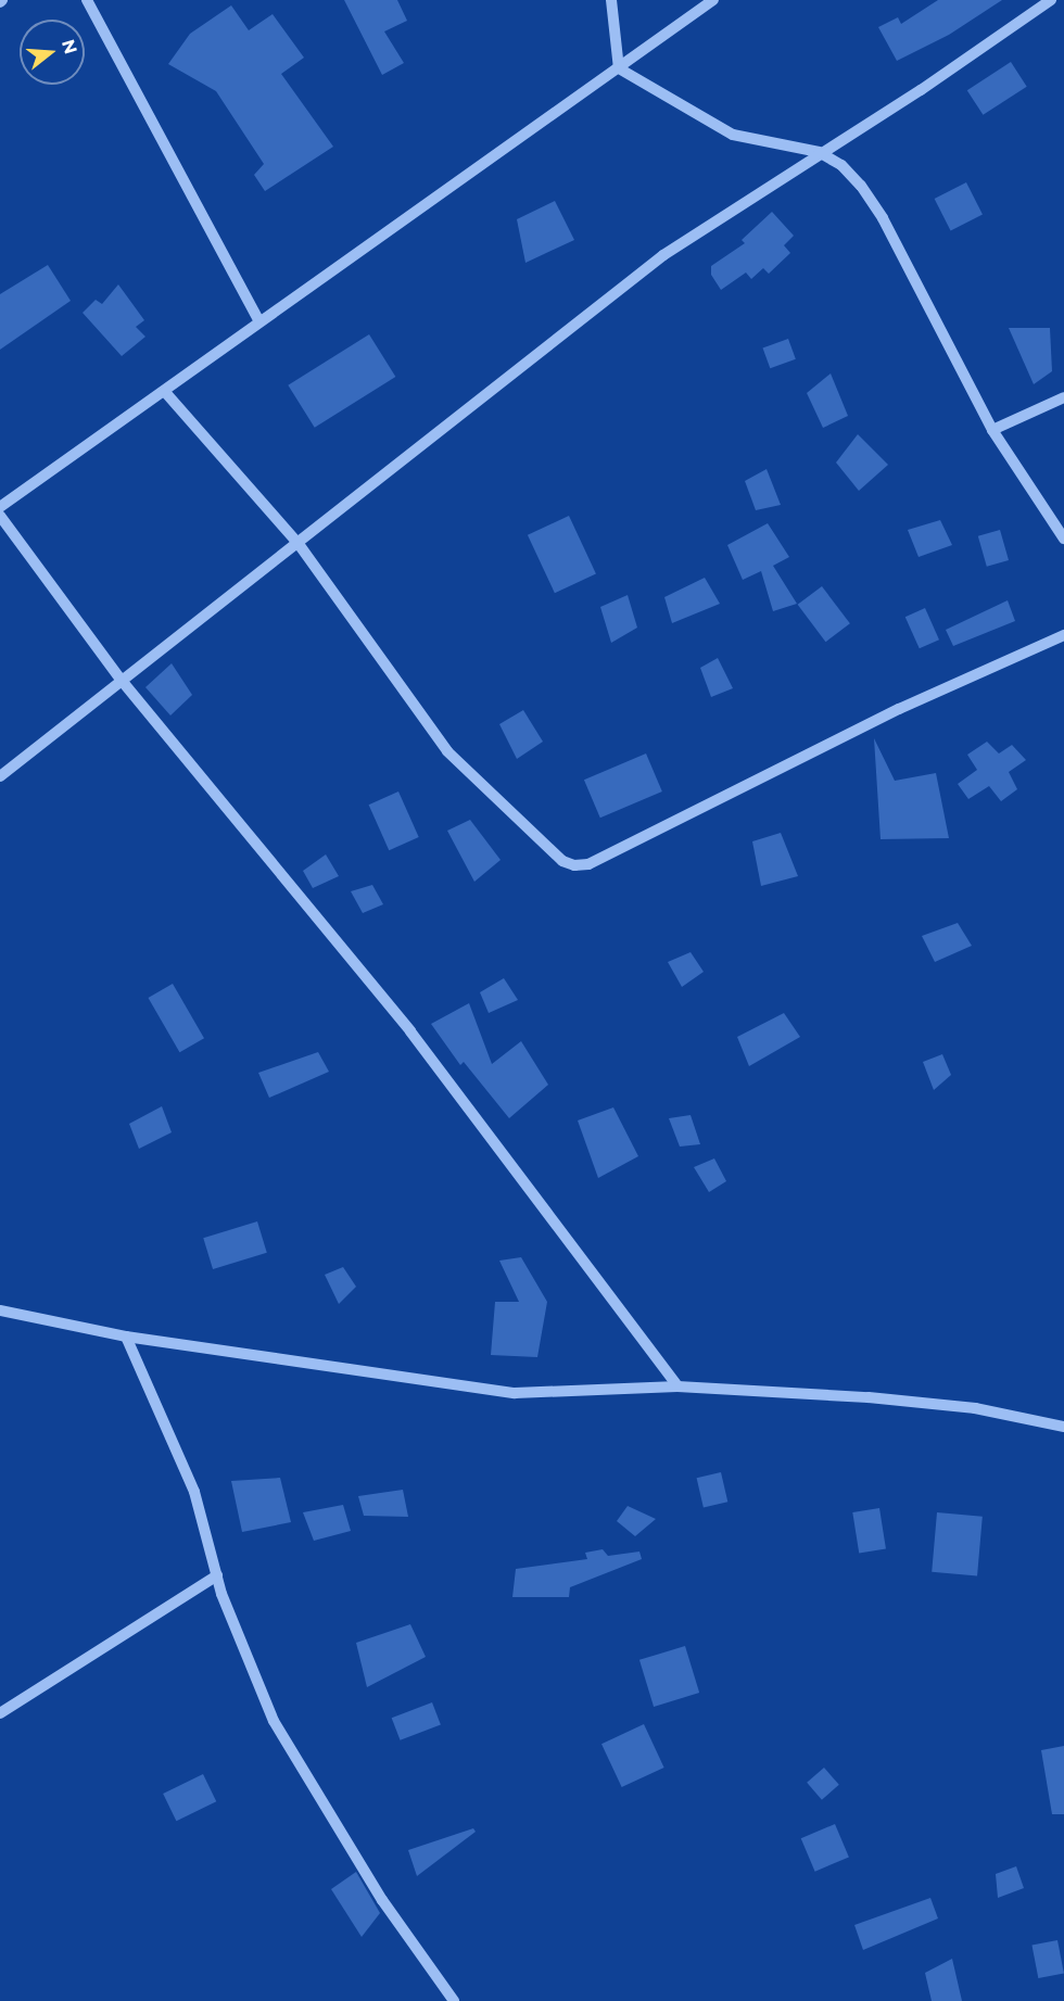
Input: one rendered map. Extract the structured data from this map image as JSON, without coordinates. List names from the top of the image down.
{
  "north": "right"
}
